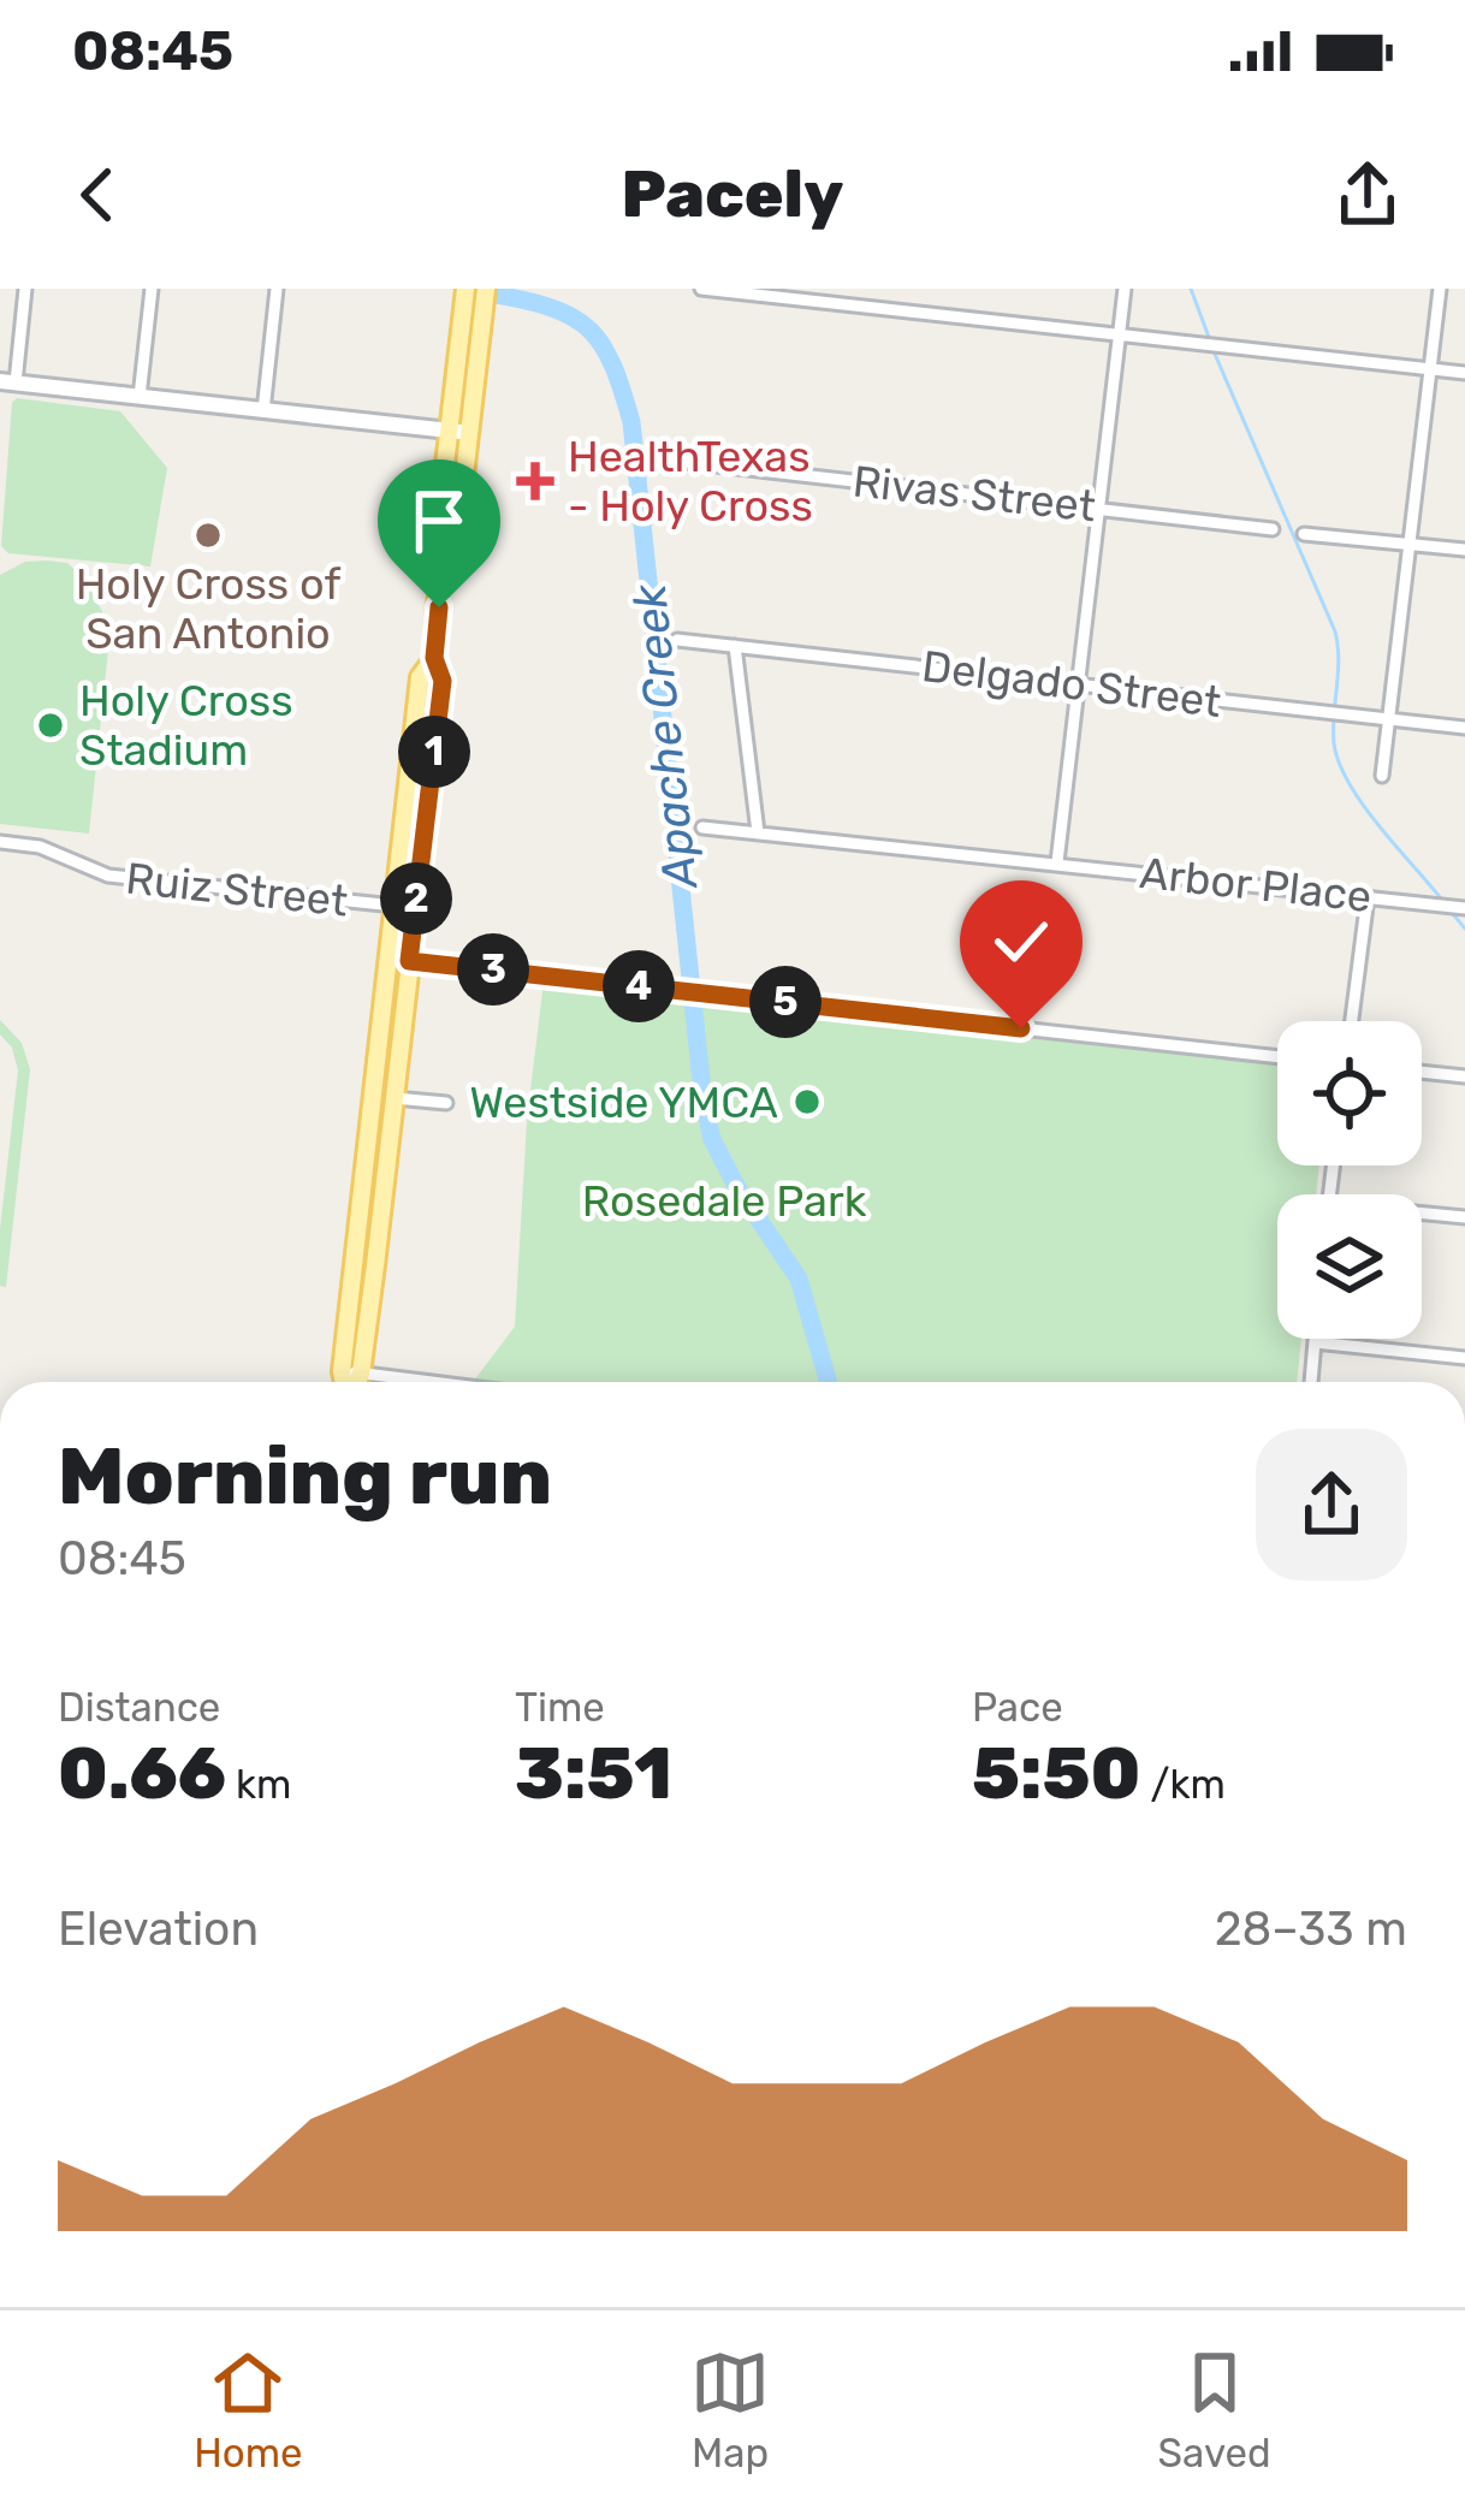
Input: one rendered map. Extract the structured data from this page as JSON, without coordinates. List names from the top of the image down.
{
  "streets": {
    "street": [
      "Rivas Street",
      "Delgado Street",
      "Arbor Place",
      "Ruiz Street"
    ]
  },
  "water": ["Apache Creek"],
  "parks": ["Rosedale Park"],
  "places": {
    "health": ["HealthTexas - Holy Cross"],
    "other": ["Holy Cross of San Antonio", "Holy Cross Stadium", "Westside YMCA"]
  },
  "page": {
    "status": "08:45",
    "header": "Pacely",
    "pins": [
      "1",
      "2",
      "3",
      "4",
      "5"
    ],
    "heading": ["Morning run", "08:45"],
    "stats": [
      ["Distance", "0.66 km"],
      ["Time", "3:51"],
      ["Pace", "5:50 /km"]
    ],
    "chart": ["Elevation", "28–33 m"],
    "tabs": ["Home", "Map", "Saved"]
  }
}
